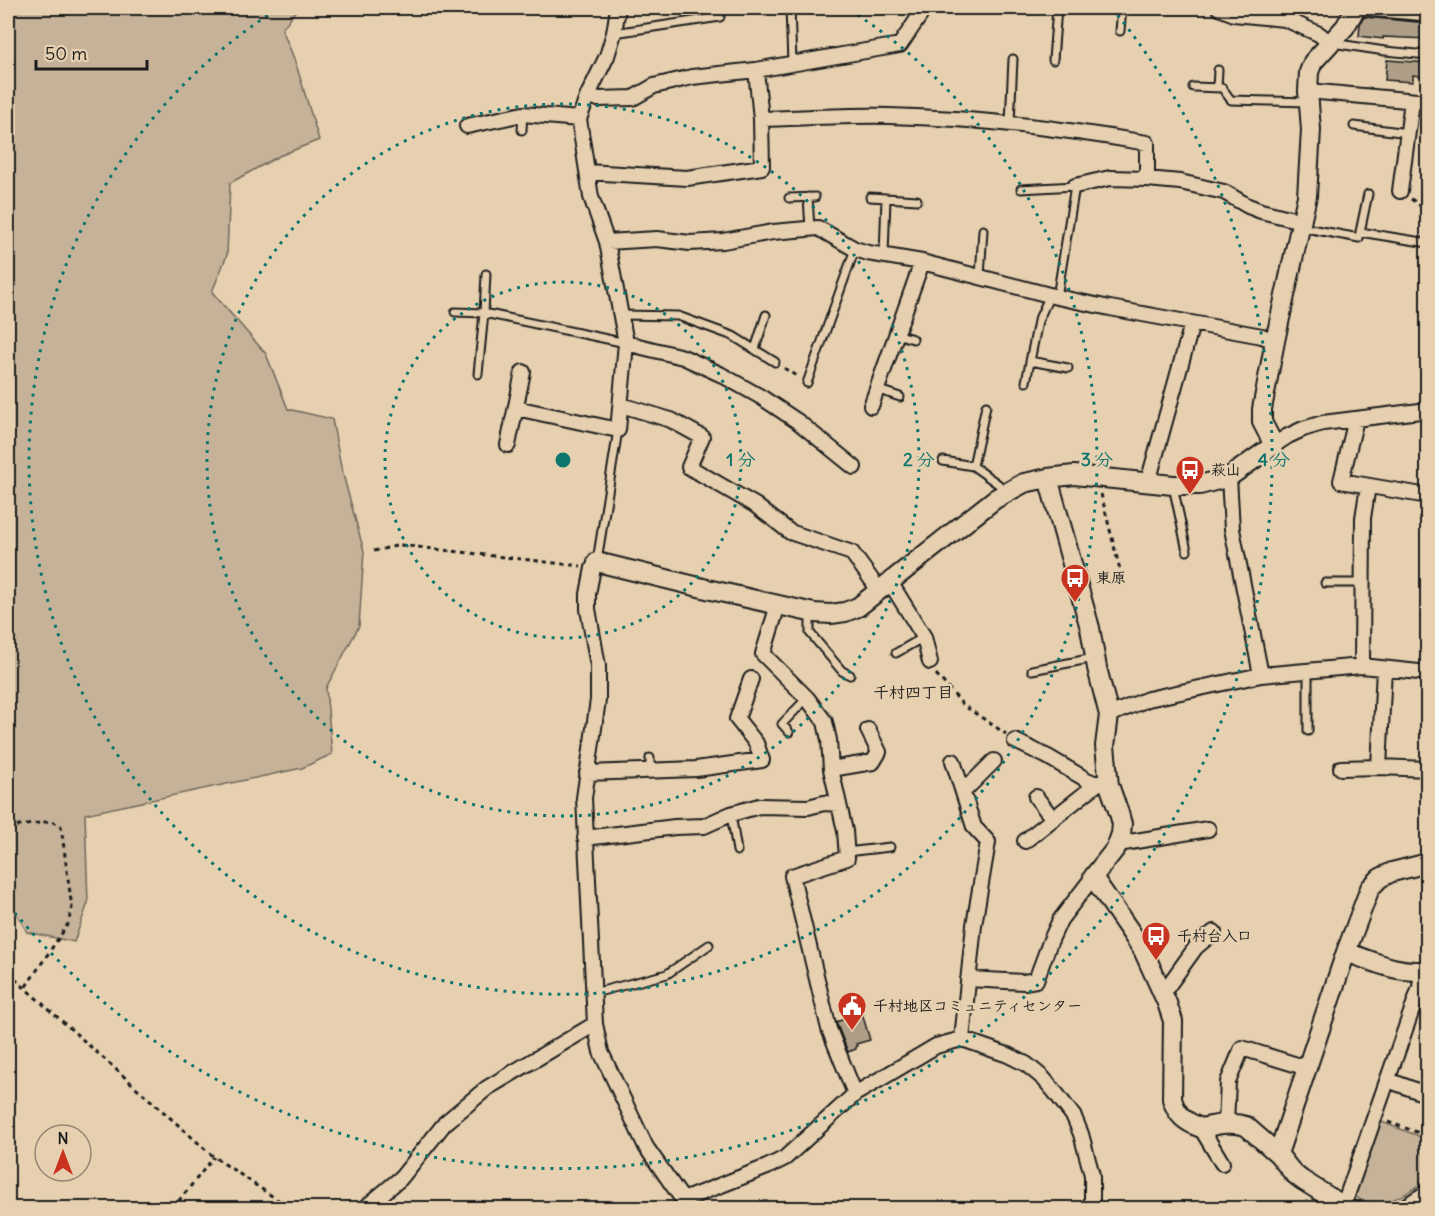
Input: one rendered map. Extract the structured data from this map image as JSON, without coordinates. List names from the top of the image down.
{
  "districts": ["千村四丁目"],
  "places": {
    "bus stop": ["萩山", "東原", "千村台入口"],
    "public building": ["千村地区コミュニティセンター"]
  },
  "scale_bar": "50 m",
  "north": "top",
  "rings": [
    "1 分",
    "2 分",
    "3 分",
    "4 分"
  ]
}
